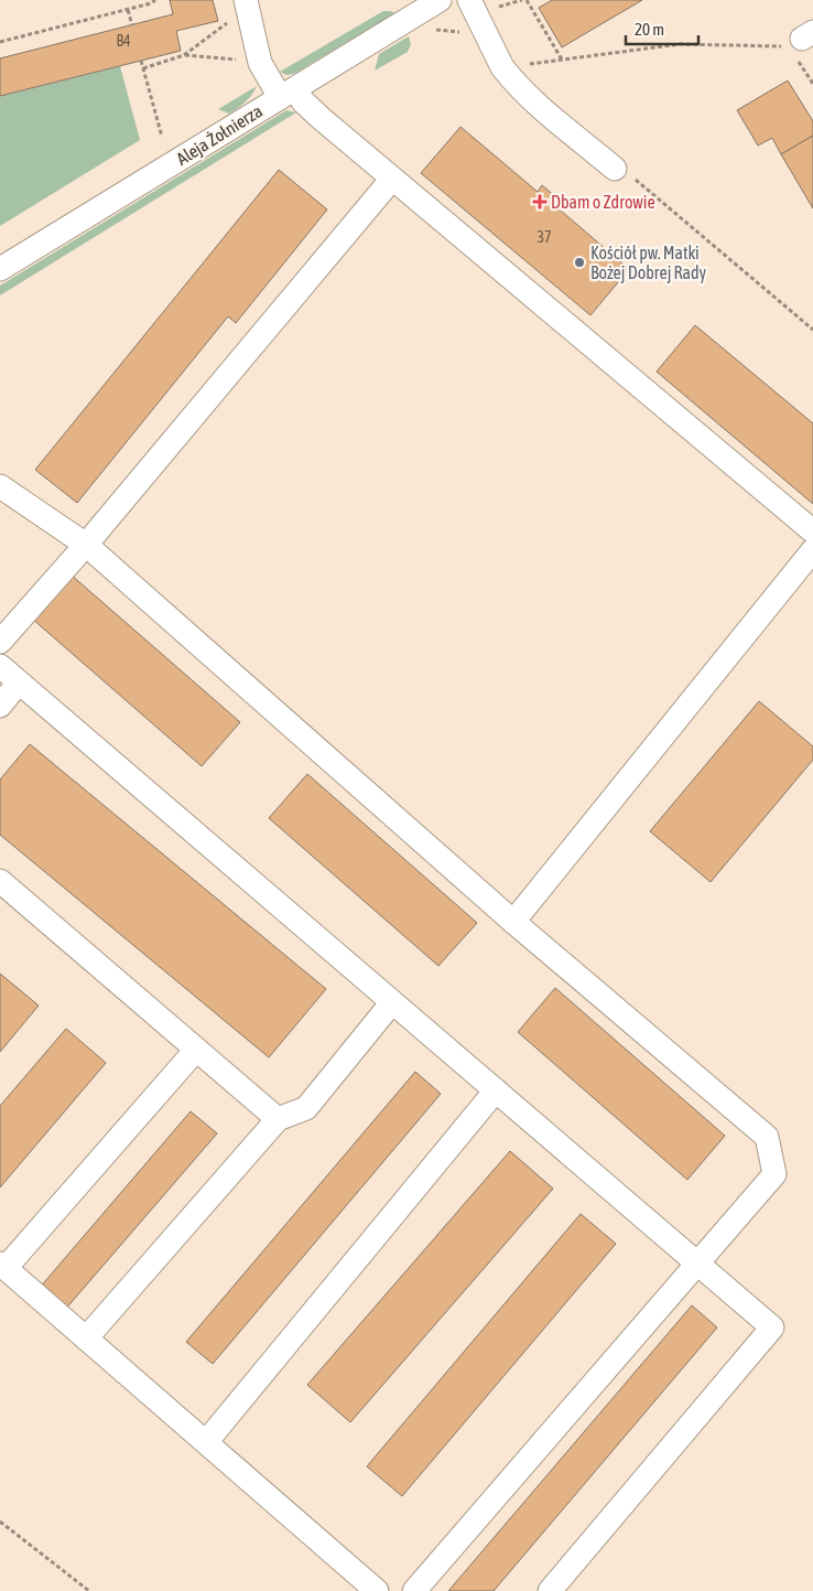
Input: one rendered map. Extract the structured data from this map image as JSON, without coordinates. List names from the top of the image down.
{
  "streets": {
    "street": ["Aleja Żołnierza"]
  },
  "places": {
    "health": ["Dbam o Zdrowie"],
    "other": ["Kościół pw. Matki Bożej Dobrej Rady"]
  },
  "house_numbers": ["B4", "37"],
  "scale_bar": "20 m"
}
